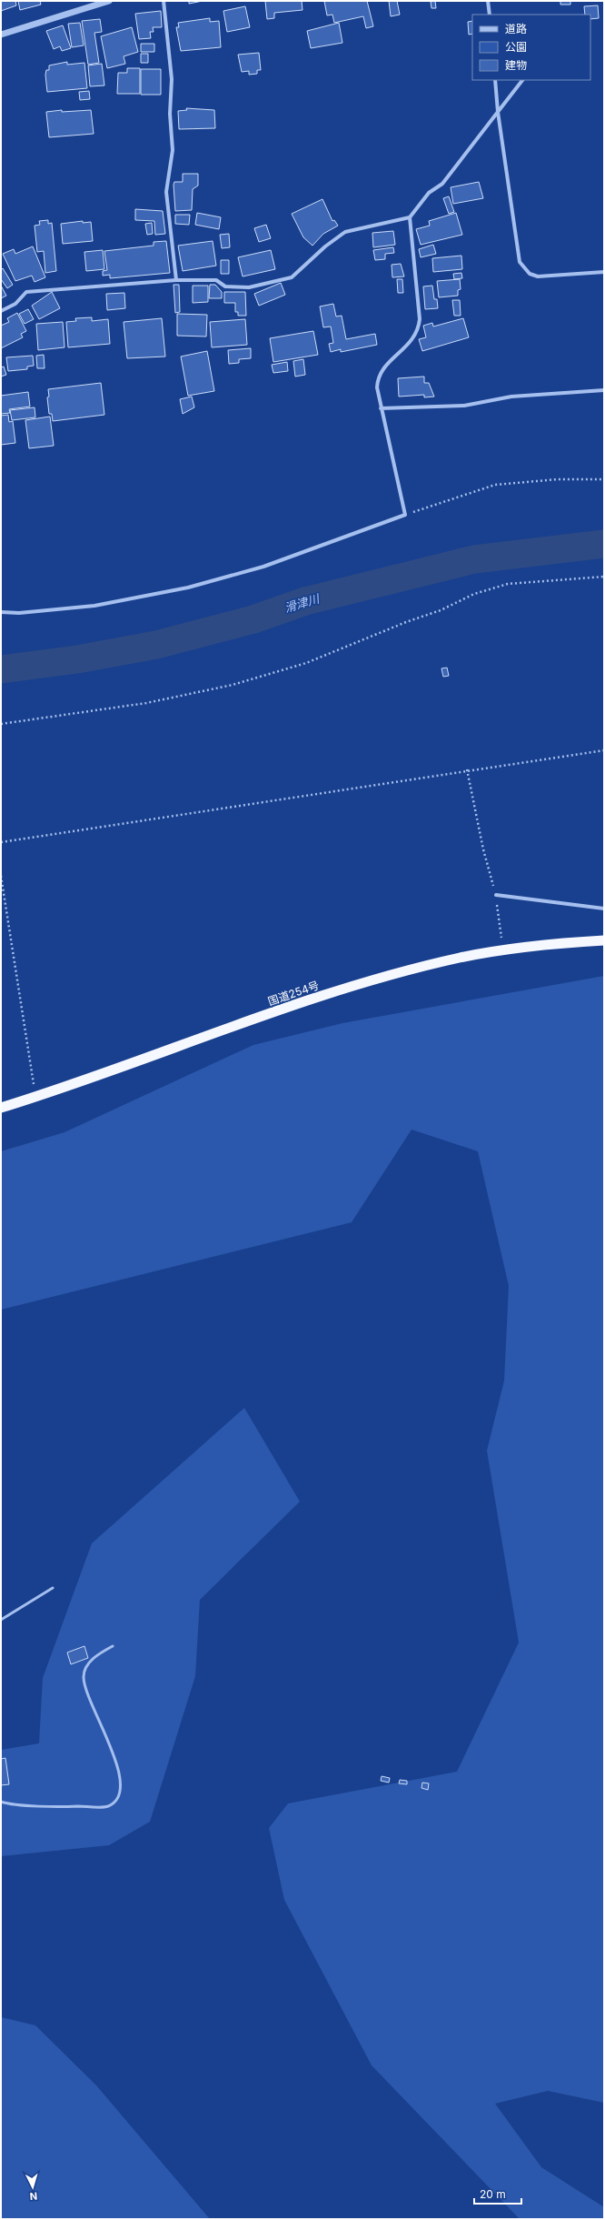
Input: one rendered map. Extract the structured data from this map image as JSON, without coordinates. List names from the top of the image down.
{
  "streets": {
    "highway": ["国道254号"]
  },
  "water": ["滑津川"],
  "legend": ["道路", "公園", "建物"],
  "scale_bar": "20 m",
  "north": "bottom"
}
